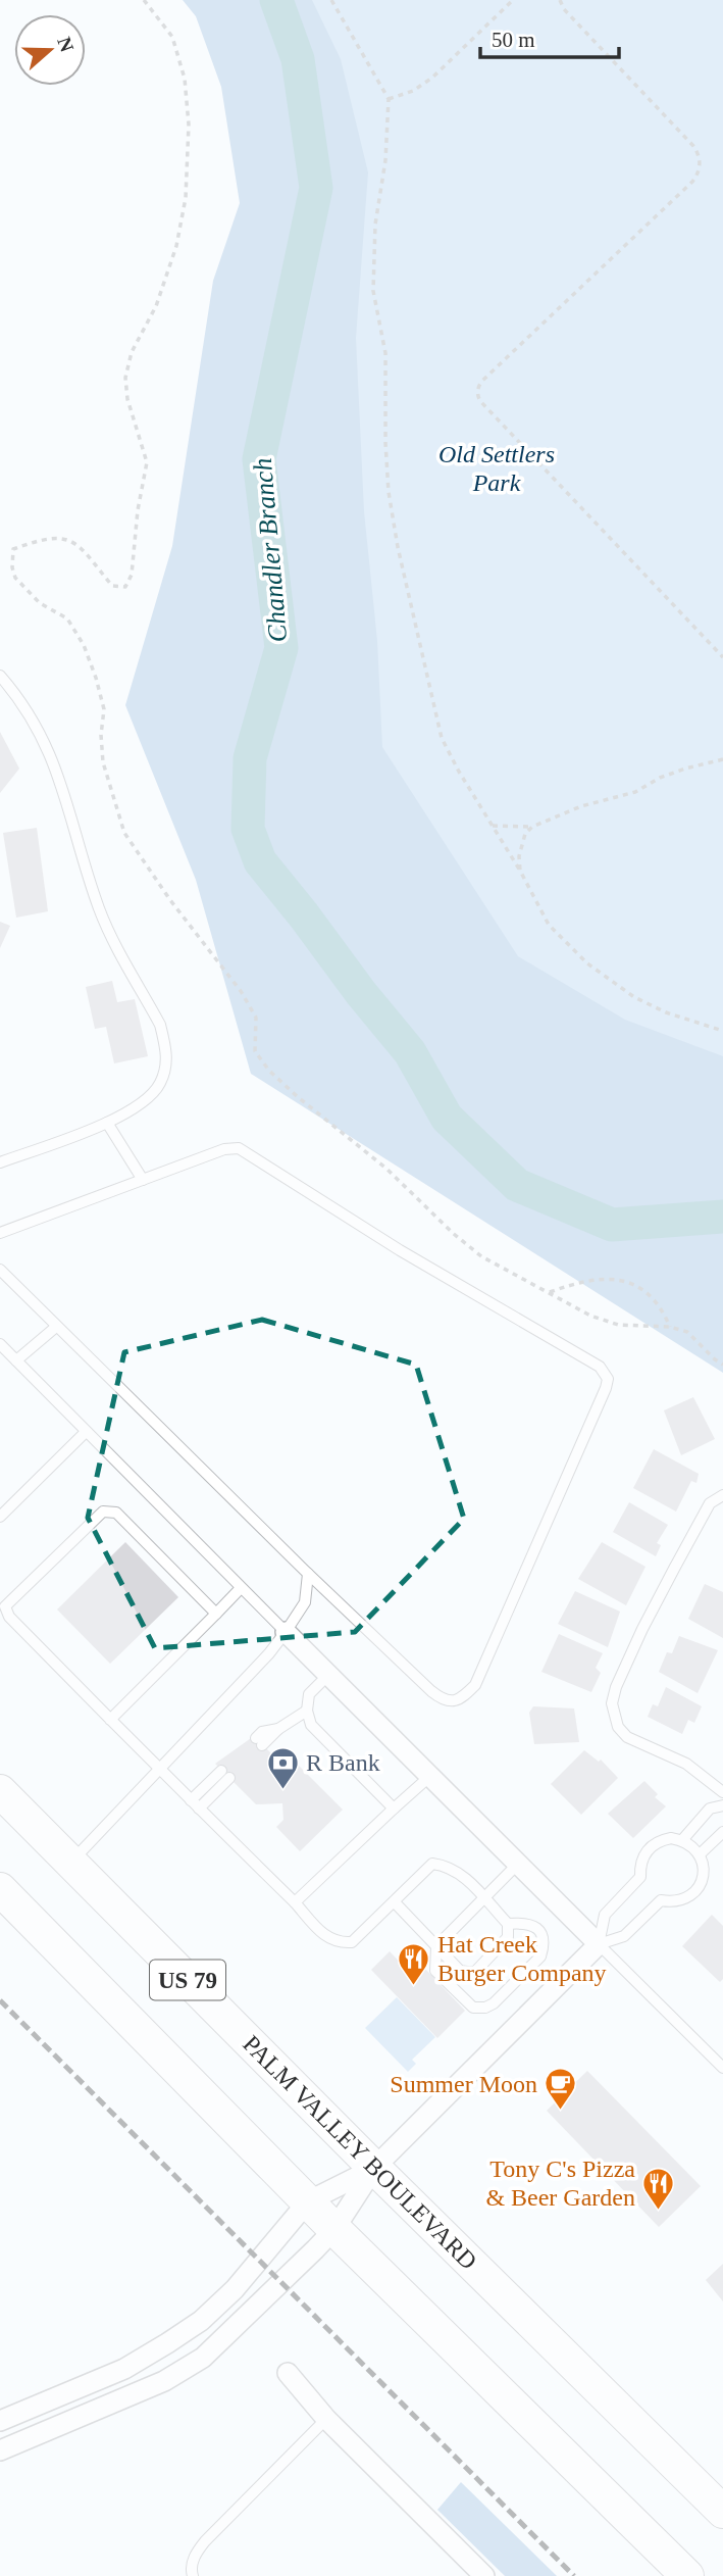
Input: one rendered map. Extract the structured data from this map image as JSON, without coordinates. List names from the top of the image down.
{
  "streets": {
    "highway": ["US 79", "PALM VALLEY BOULEVARD"]
  },
  "water": ["Chandler Branch"],
  "parks": ["Old Settlers Park"],
  "places": {
    "bank": ["R Bank"],
    "restaurant": ["Hat Creek Burger Company", "Tony C's Pizza & Beer Garden"],
    "cafe": ["Summer Moon"]
  },
  "scale_bar": "50 m",
  "north": "right"
}
